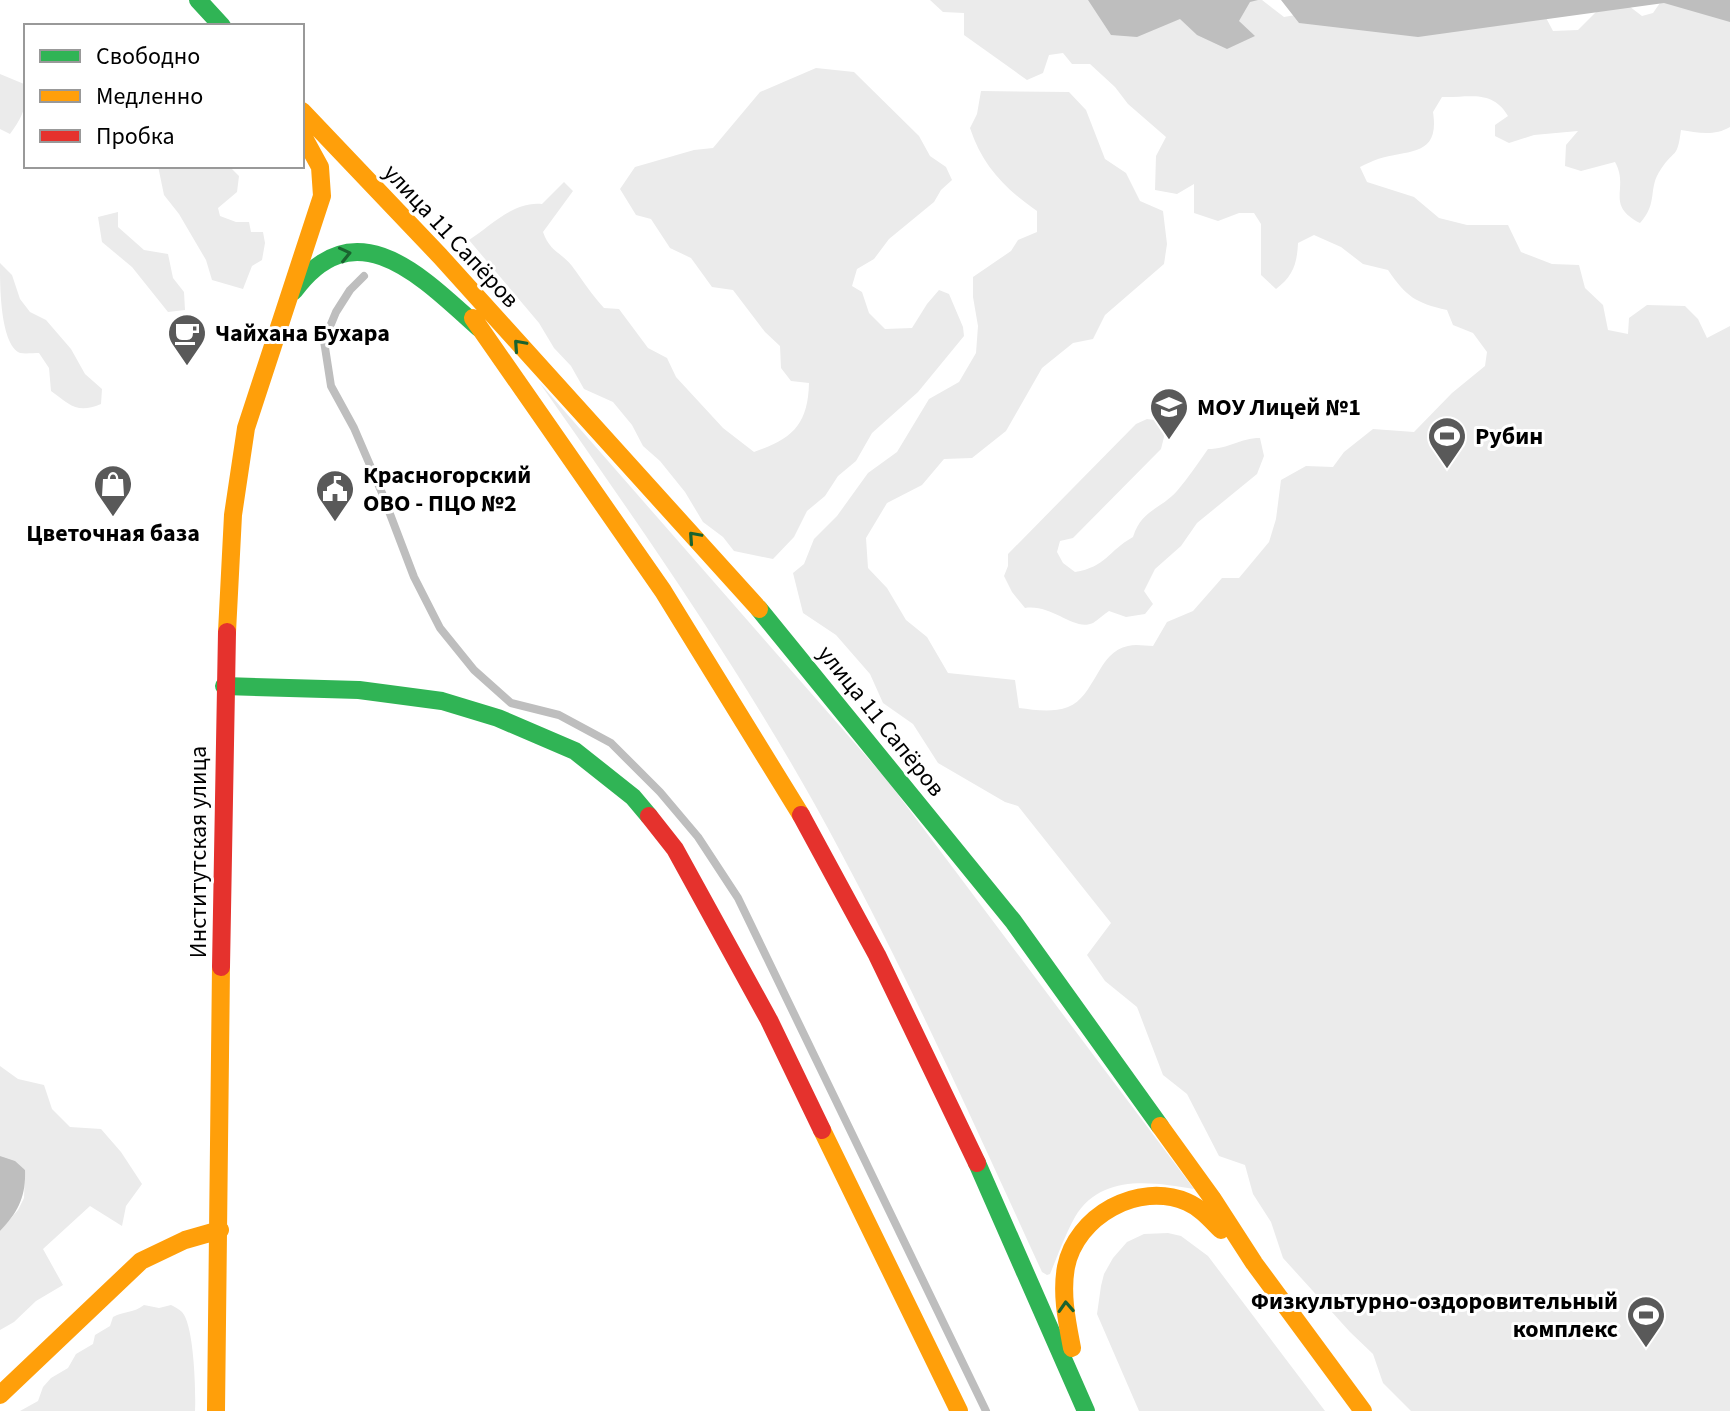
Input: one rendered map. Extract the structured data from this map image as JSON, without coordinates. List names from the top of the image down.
{
  "streets": {
    "street": ["улица 11 Сапёров", "Институтская улица"]
  },
  "places": {
    "cafe": ["Чайхана Бухара"],
    "school or university": ["МОУ Лицей №1"],
    "sports": ["Рубин", "Физкультурно-оздоровительный комплекс"],
    "shop": ["Цветочная база"],
    "public building": ["Красногорский ОВО - ПЦО №2"]
  },
  "legend": ["Свободно", "Медленно", "Пробка"]
}
